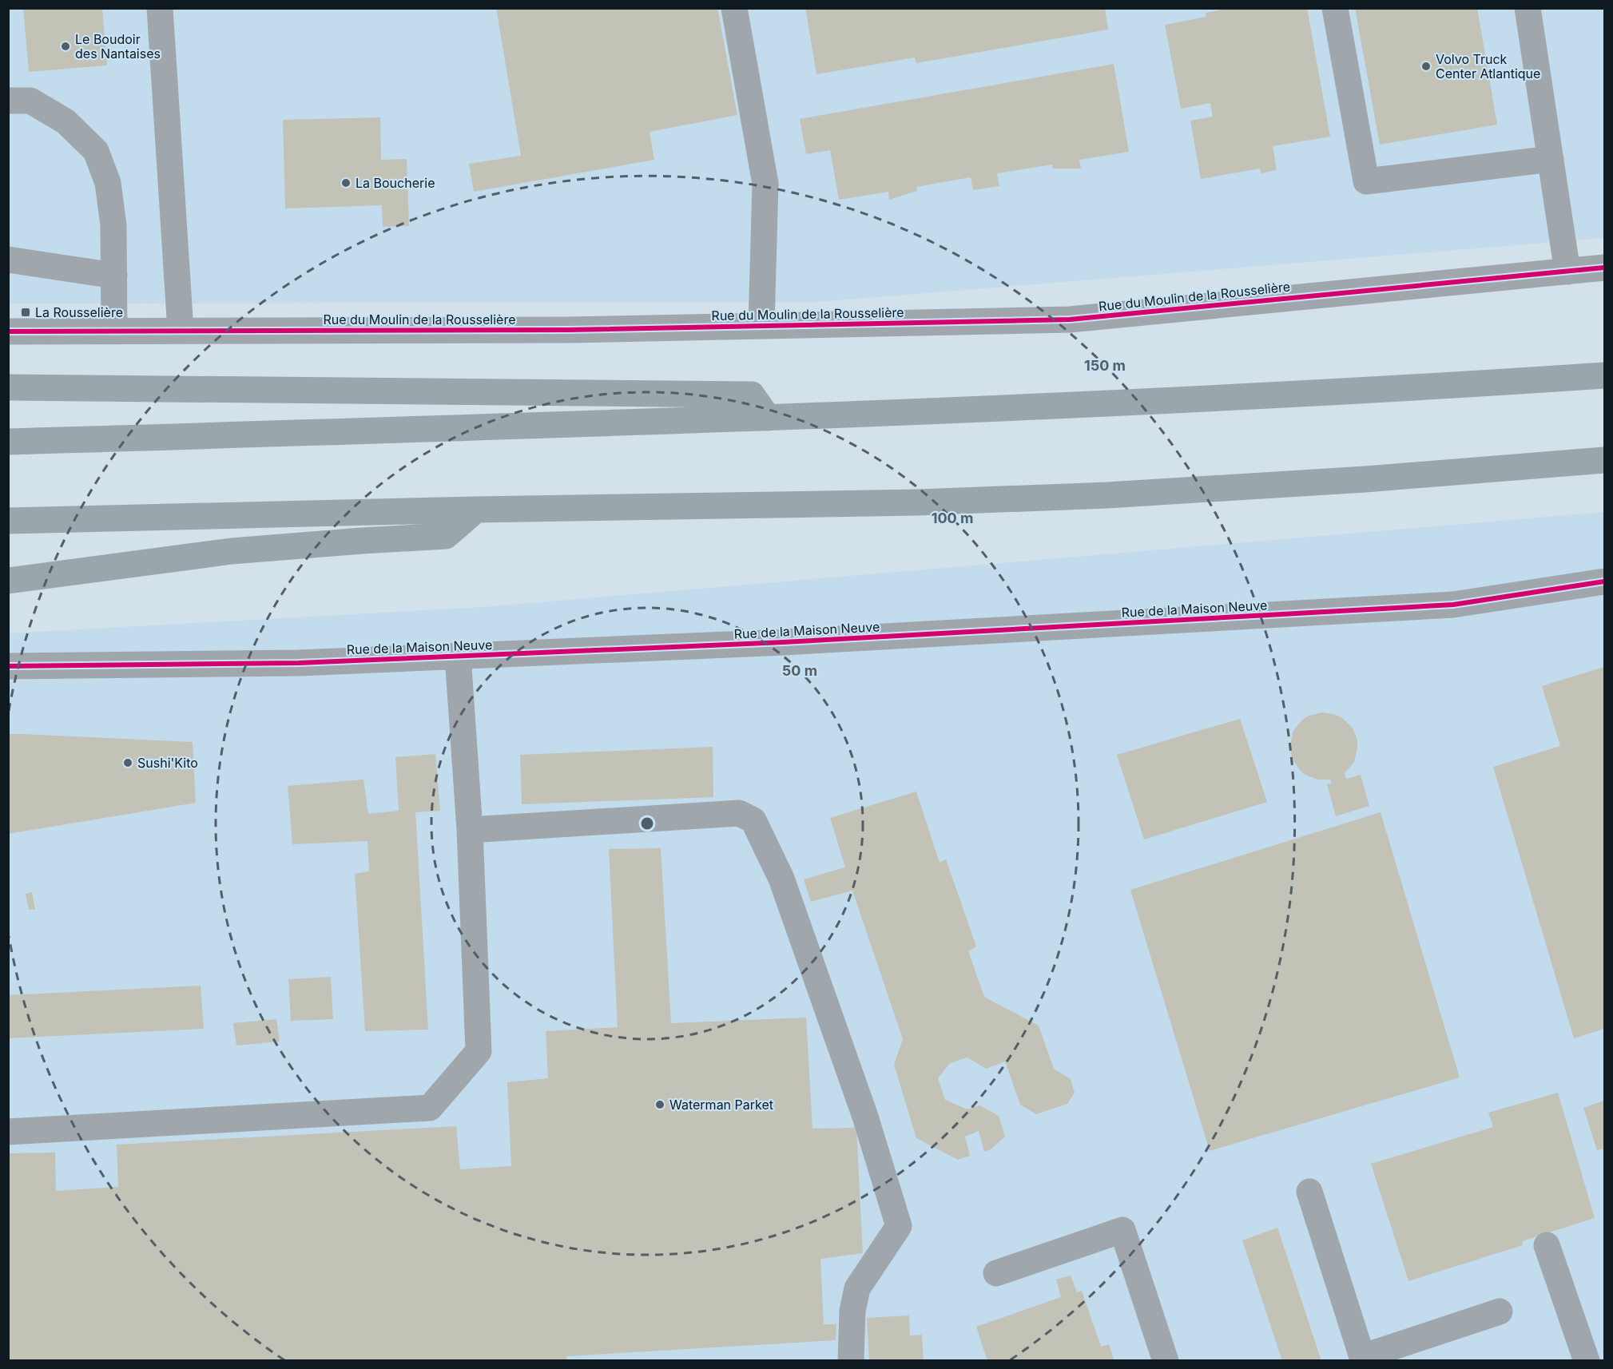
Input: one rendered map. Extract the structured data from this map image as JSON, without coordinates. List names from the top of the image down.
{
  "streets": {
    "street": ["Rue du Moulin de la Rousselière", "Rue de la Maison Neuve"]
  },
  "places": {
    "other": [
      "Le Boudoir des Nantaises",
      "Volvo Truck Center Atlantique",
      "La Boucherie",
      "Sushi'Kito",
      "Waterman Parket"
    ],
    "transit": ["La Rousselière"]
  },
  "rings": ["150 m", "100 m", "50 m"]
}
